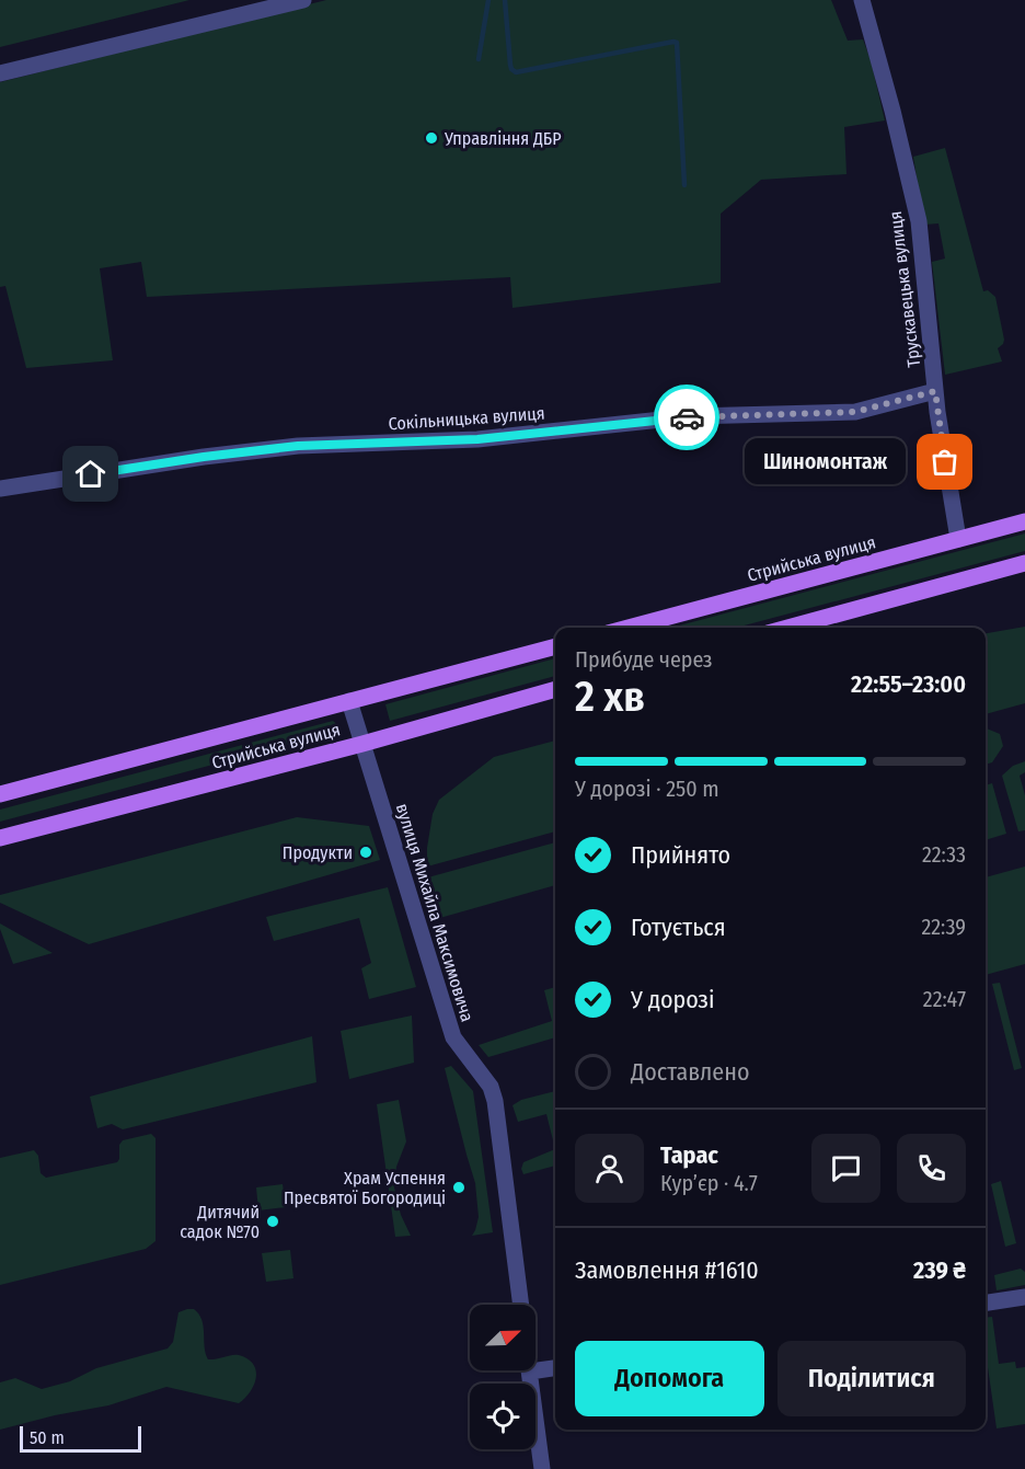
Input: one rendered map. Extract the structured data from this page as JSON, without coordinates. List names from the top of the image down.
{
  "streets": {
    "main road": ["Стрийська вулиця"],
    "street": ["Трускавецька вулиця", "Сокільницька вулиця", "вулиця Михайла Максимовича"]
  },
  "crossings": [
    ["Трускавецька вулиця", "Сокільницька вулиця"],
    ["Трускавецька вулиця", "Стрийська вулиця"],
    ["Стрийська вулиця", "вулиця Михайла Максимовича"]
  ],
  "places": [
    "Управління ДБР",
    "Шиномонтаж",
    "Продукти",
    "Храм Успення Пресвятої Богородиці",
    "Дитячий садок №70"
  ],
  "scale_bar": "50 m",
  "north": "top right",
  "page": {
    "bubble": "Шиномонтаж",
    "heading": ["2 хв", "Прибуде через", "22:55–23:00"],
    "panel": [
      "Тарас",
      "Кур’єр · 4.7",
      "Замовлення #1610",
      "239 ₴"
    ],
    "bar": "У дорозі · 250 m",
    "list": [
      ["Прийнято", "22:33"],
      ["Готується", "22:39"],
      ["У дорозі", "22:47"],
      "Доставлено"
    ],
    "buttons": ["Допомога", "Поділитися"],
    "scale": "50 m"
  }
}
